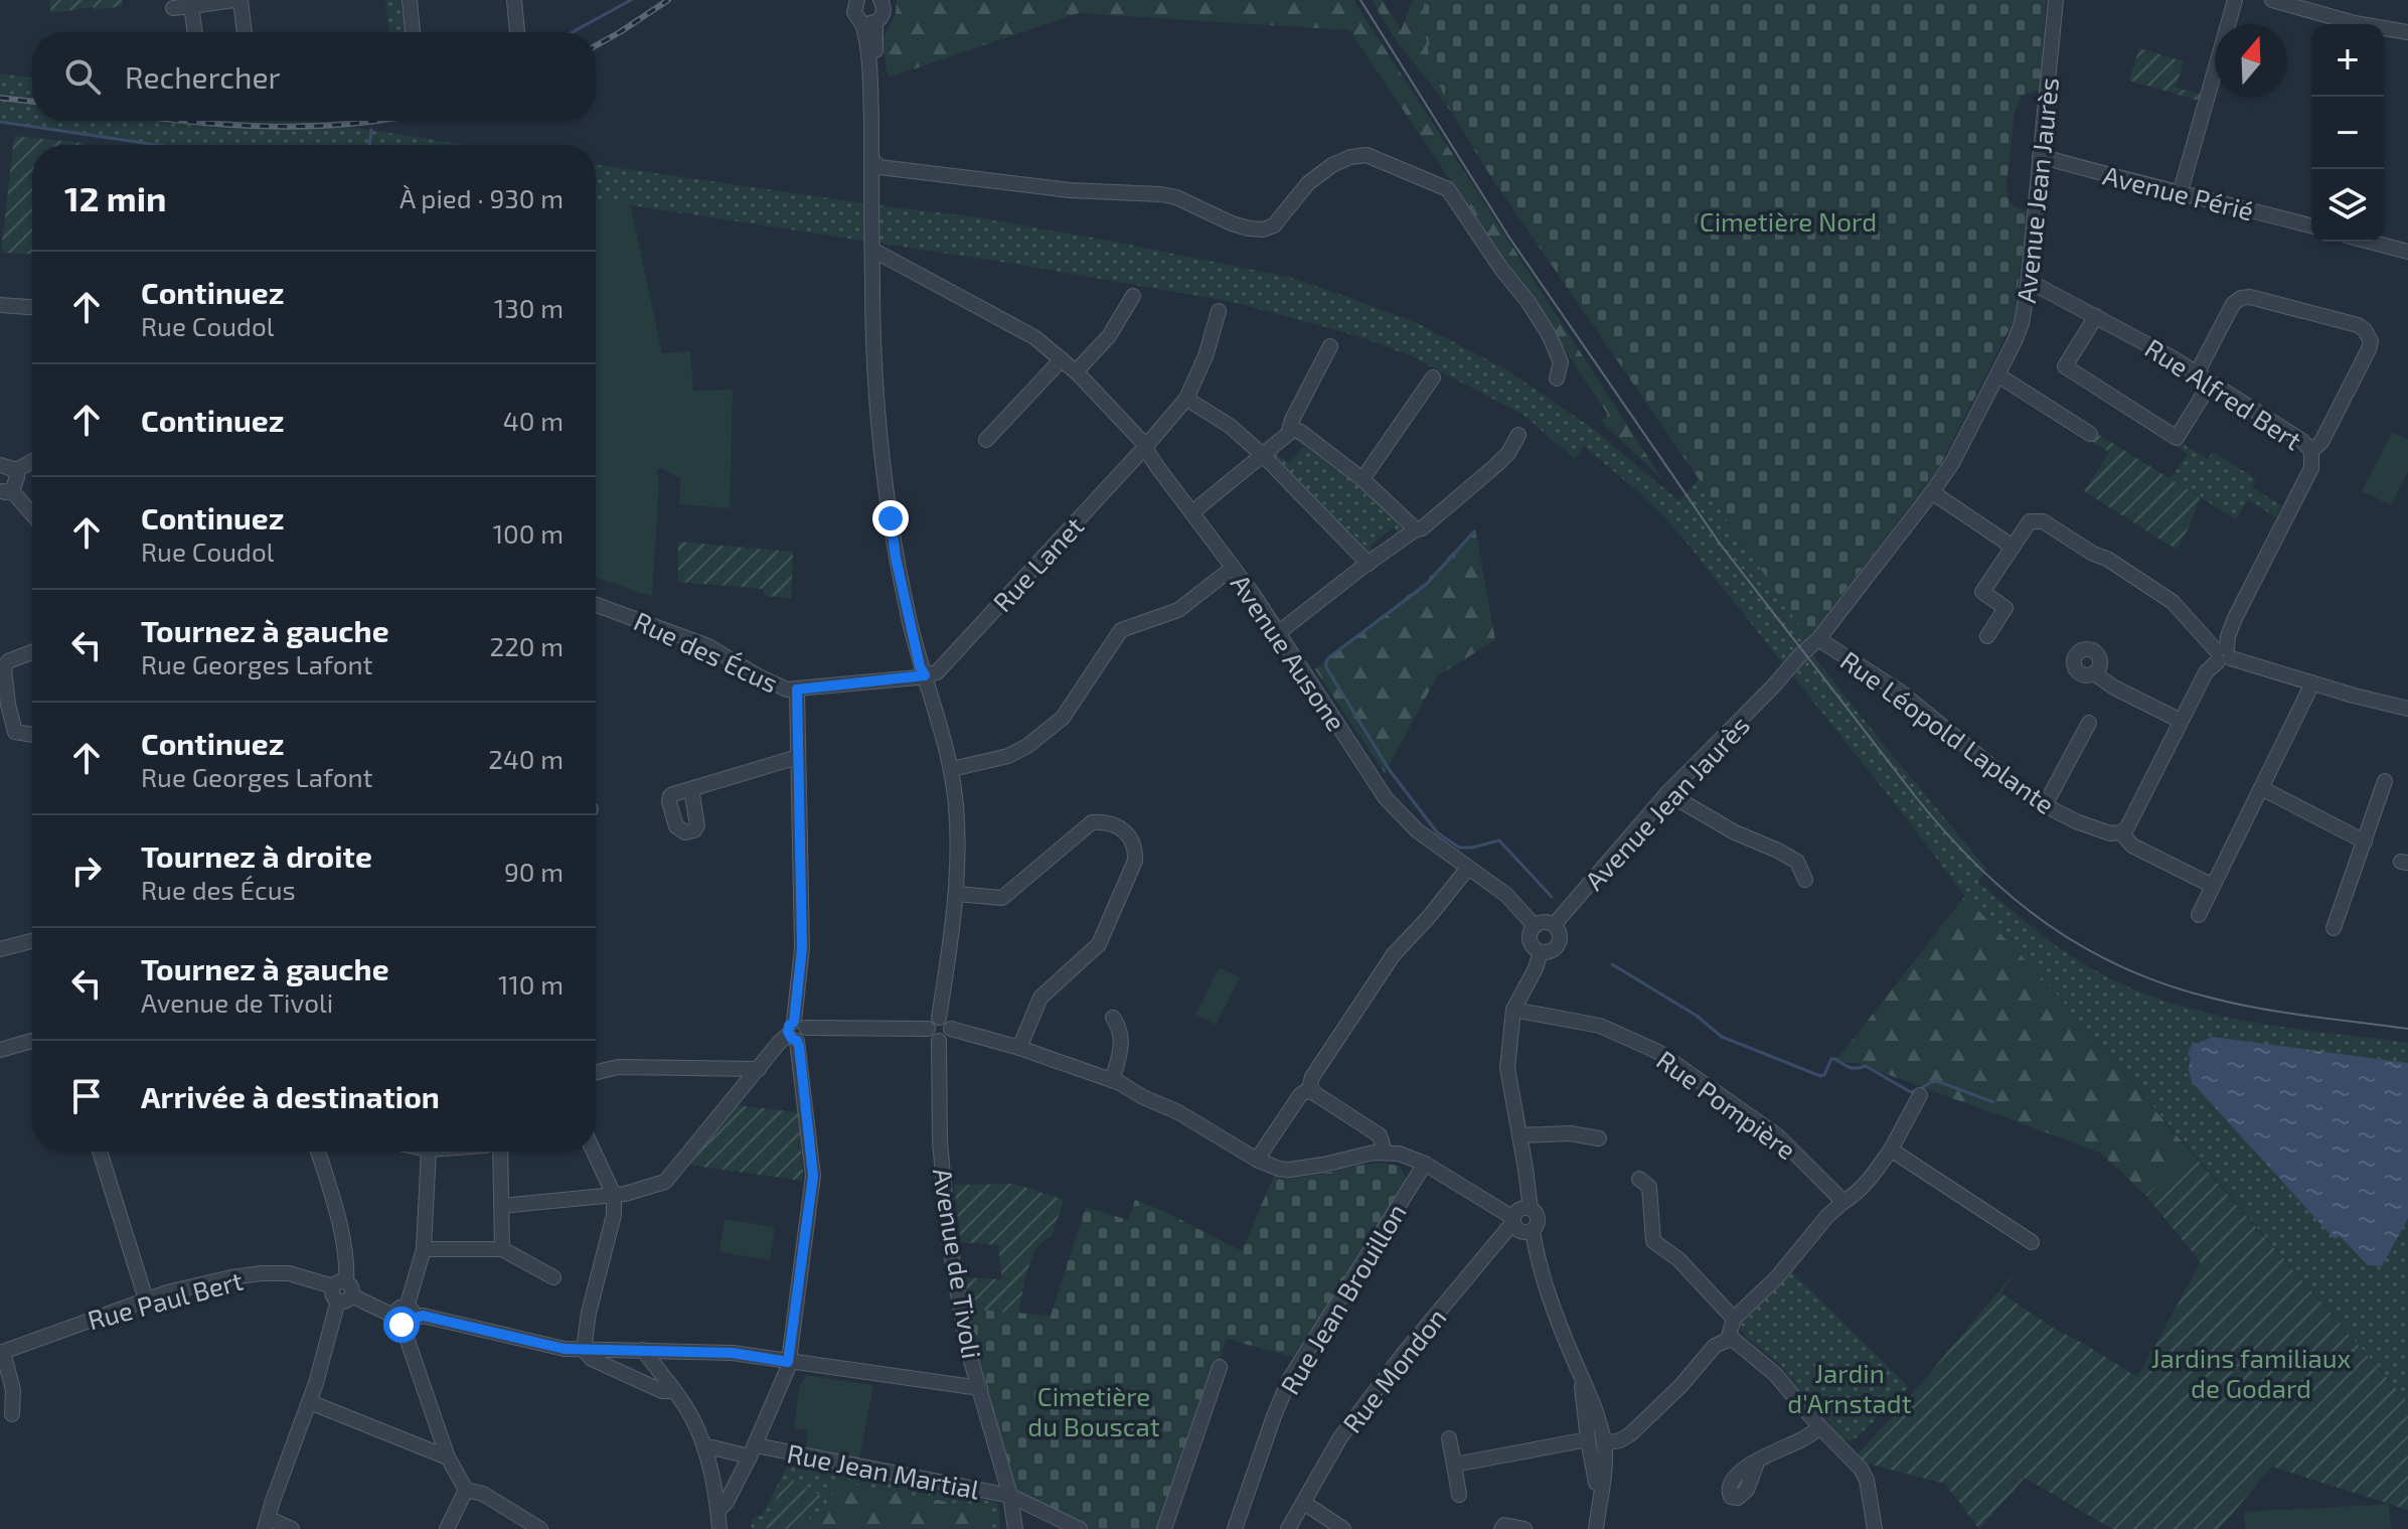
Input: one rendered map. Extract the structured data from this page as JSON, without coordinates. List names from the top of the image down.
{
  "streets": {
    "street": [
      "Avenue Jean Jaurès",
      "Avenue Périé",
      "Rue Alfred Bert",
      "Rue Lanet",
      "Rue des Écus",
      "Avenue Ausone",
      "Rue Léopold Laplante",
      "Rue Pompière",
      "Avenue de Tivoli",
      "Rue Jean Brouillon",
      "Rue Paul Bert",
      "Rue Mondon",
      "Rue Jean Martial"
    ]
  },
  "crossings": [
    ["Avenue Jean Jaurès", "Avenue Périé"],
    ["Avenue Jean Jaurès", "Rue Alfred Bert"],
    ["Avenue Jean Jaurès", "Avenue Ausone"],
    ["Avenue Jean Jaurès", "Rue Léopold Laplante"],
    ["Rue Lanet", "Rue des Écus"],
    ["Rue Lanet", "Avenue Ausone"],
    ["Avenue de Tivoli", "Rue Paul Bert"],
    ["Avenue de Tivoli", "Rue Jean Martial"]
  ],
  "parks": [
    "Cimetière Nord",
    "Jardins familiaux de Godard",
    "Jardin d'Arnstadt",
    "Cimetière du Bouscat"
  ],
  "north": "top",
  "page": {
    "map_buttons": ["+", "−"],
    "search": "Rechercher",
    "heading": ["12 min", "À pied · 930 m"],
    "list": [
      ["Continuez", "Rue Coudol", "130 m"],
      ["Continuez", "40 m"],
      ["Continuez", "Rue Coudol", "100 m"],
      ["Tournez à gauche", "Rue Georges Lafont", "220 m"],
      ["Continuez", "Rue Georges Lafont", "240 m"],
      ["Tournez à droite", "Rue des Écus", "90 m"],
      ["Tournez à gauche", "Avenue de Tivoli", "110 m"],
      "Arrivée à destination"
    ]
  }
}
